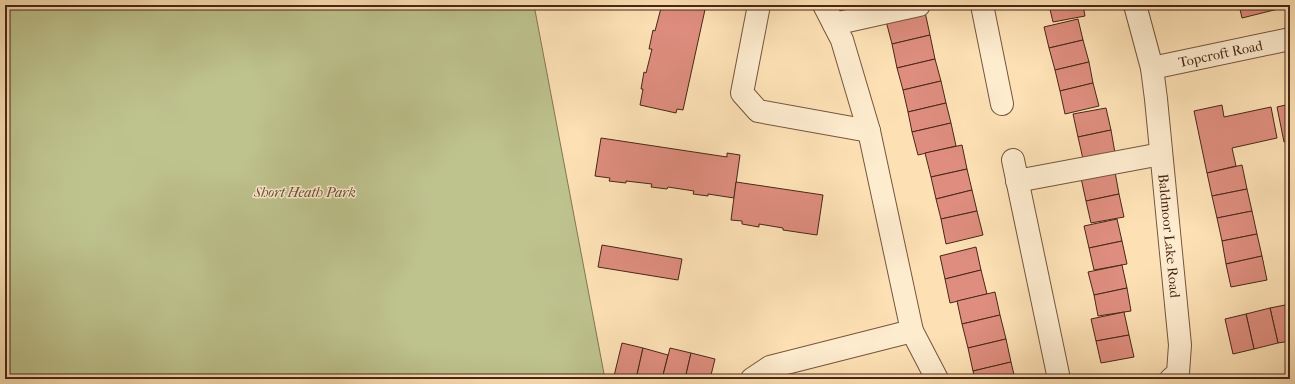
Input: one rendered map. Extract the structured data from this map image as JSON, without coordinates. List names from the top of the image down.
{
  "streets": {
    "street": ["Topcroft Road", "Baldmoor Lake Road"]
  },
  "crossings": [
    ["Topcroft Road", "Baldmoor Lake Road"]
  ],
  "parks": ["Short Heath Park"]
}
